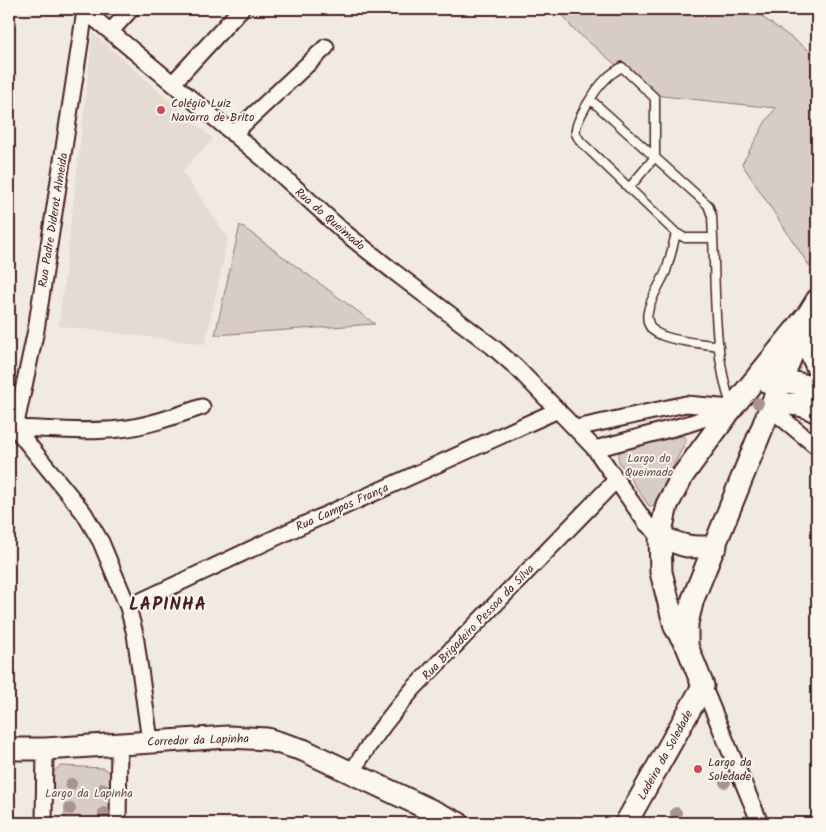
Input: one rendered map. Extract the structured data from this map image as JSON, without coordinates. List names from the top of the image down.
{
  "streets": {
    "main road": ["Corredor da Lapinha", "Ladeira da Soledade"],
    "street": [
      "Rua do Queimado",
      "Rua Padre Diderot Almeida",
      "Rua Campos França",
      "Rua Brigadeiro Pessoa da Silva"
    ]
  },
  "crossings": [
    ["Rua do Queimado", "Rua Padre Diderot Almeida"],
    ["Rua do Queimado", "Rua Campos França"],
    ["Rua Brigadeiro Pessoa da Silva", "Corredor da Lapinha"]
  ],
  "districts": ["LAPINHA"],
  "parks": ["Largo do Queimado", "Largo da Lapinha"],
  "places": ["Colégio Luiz Navarro de Brito", "Largo da Soledade"]
}
